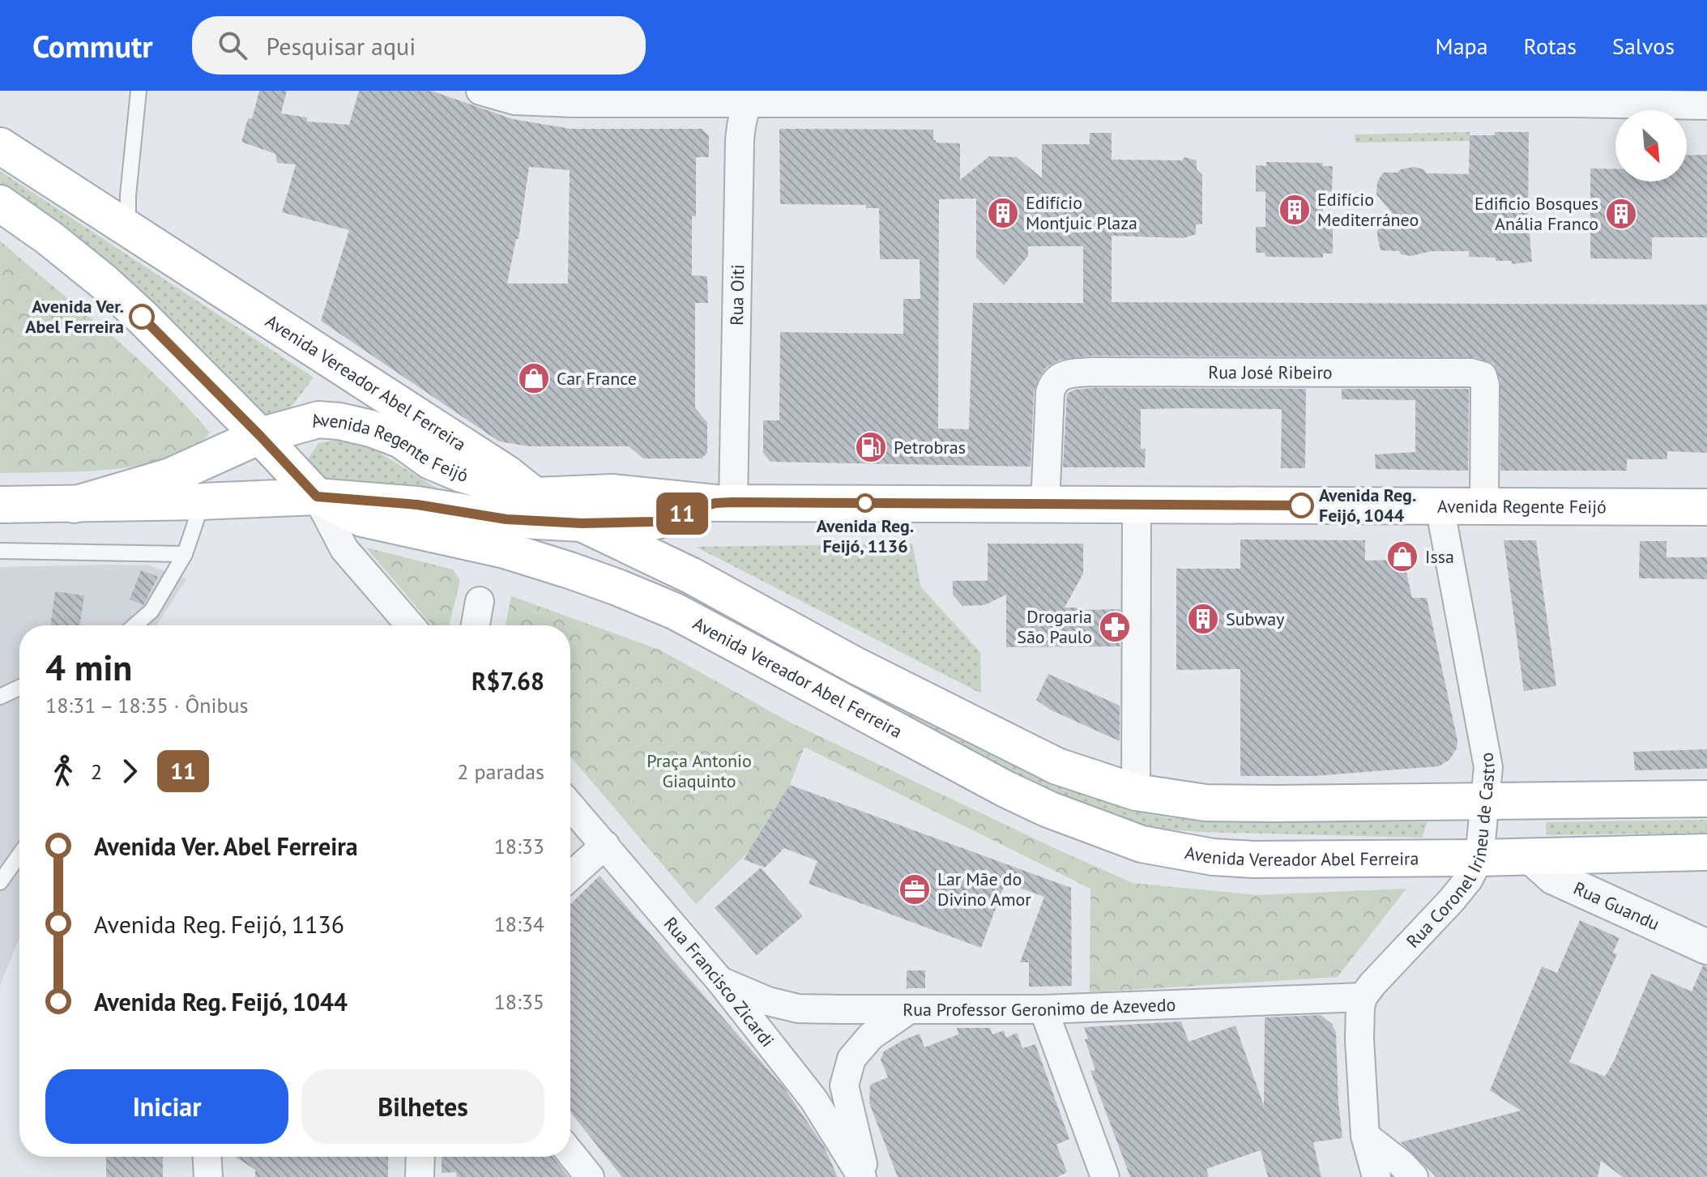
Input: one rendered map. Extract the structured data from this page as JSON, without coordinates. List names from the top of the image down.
{
  "streets": {
    "main road": ["Avenida Vereador Abel Ferreira", "Avenida Regente Feijó"],
    "street": [
      "Rua Oiti",
      "Rua José Ribeiro",
      "Rua Coronel Irineu de Castro",
      "Rua Guandu",
      "Rua Francisco Zicardi",
      "Rua Professor Geronimo de Azevedo"
    ]
  },
  "crossings": [
    ["Rua Oiti", "Avenida Regente Feijó"],
    ["Rua José Ribeiro", "Avenida Regente Feijó"],
    ["Avenida Vereador Abel Ferreira", "Avenida Regente Feijó"],
    ["Avenida Vereador Abel Ferreira", "Rua Coronel Irineu de Castro"],
    ["Avenida Vereador Abel Ferreira", "Rua Guandu"],
    ["Avenida Regente Feijó", "Rua Coronel Irineu de Castro"],
    ["Rua Coronel Irineu de Castro", "Rua Professor Geronimo de Azevedo"],
    ["Rua Francisco Zicardi", "Rua Professor Geronimo de Azevedo"]
  ],
  "parks": ["Praça Antonio Giaquinto"],
  "places": {
    "building": [
      "Edifício Mediterráneo",
      "Edifício Montjuic Plaza",
      "Edificio Bosques Anália Franco",
      "Subway"
    ],
    "other": ["Avenida Ver. Abel Ferreira", "Avenida Reg. Feijó, 1136", "Avenida Reg. Feijó, 1044"],
    "shop": ["Car France", "Issa"],
    "fuel station": ["Petrobras"],
    "pharmacy": ["Drogaria São Paulo"],
    "office": ["Lar Mãe do Divino Amor"]
  },
  "lines": ["bus line 11"],
  "north": "bottom right",
  "page": {
    "header": "Commutr",
    "search": "Pesquisar aqui",
    "nav": ["Mapa", "Rotas", "Salvos"],
    "on_map": "11",
    "heading": ["4 min", "18:31 – 18:35 · Ônibus", "R$7.68"],
    "legs": ["2", "11", "2 paradas"],
    "list": [
      {
        "name": "Avenida Ver. Abel Ferreira",
        "value": "18:33"
      },
      {
        "name": "Avenida Reg. Feijó, 1136",
        "value": "18:34"
      },
      {
        "name": "Avenida Reg. Feijó, 1044",
        "value": "18:35"
      }
    ],
    "buttons": ["Iniciar", "Bilhetes"]
  }
}
